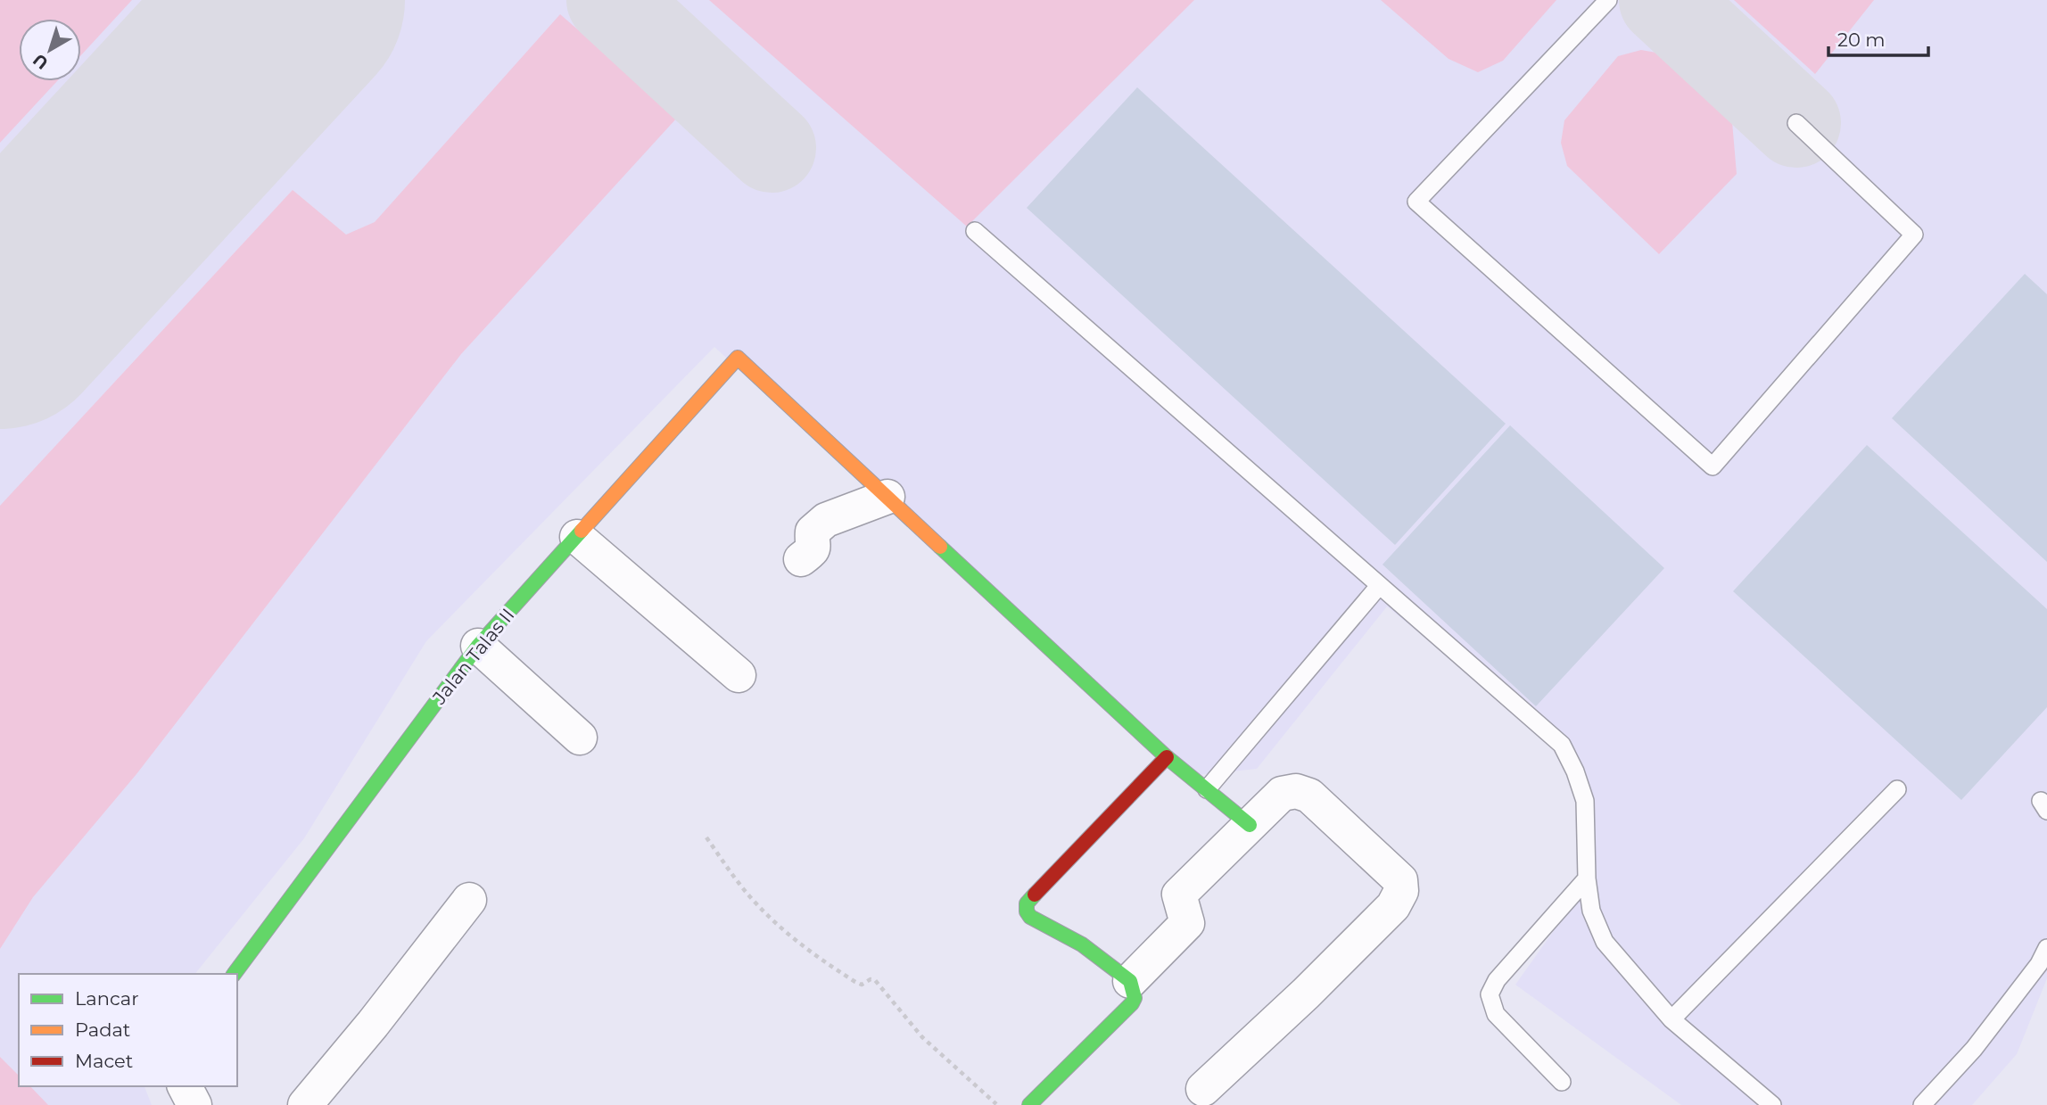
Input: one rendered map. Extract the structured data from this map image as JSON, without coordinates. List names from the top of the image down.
{
  "streets": {
    "street": ["Jalan Talas II"]
  },
  "legend": ["Lancar", "Padat", "Macet"],
  "scale_bar": "20 m",
  "north": "bottom left"
}
